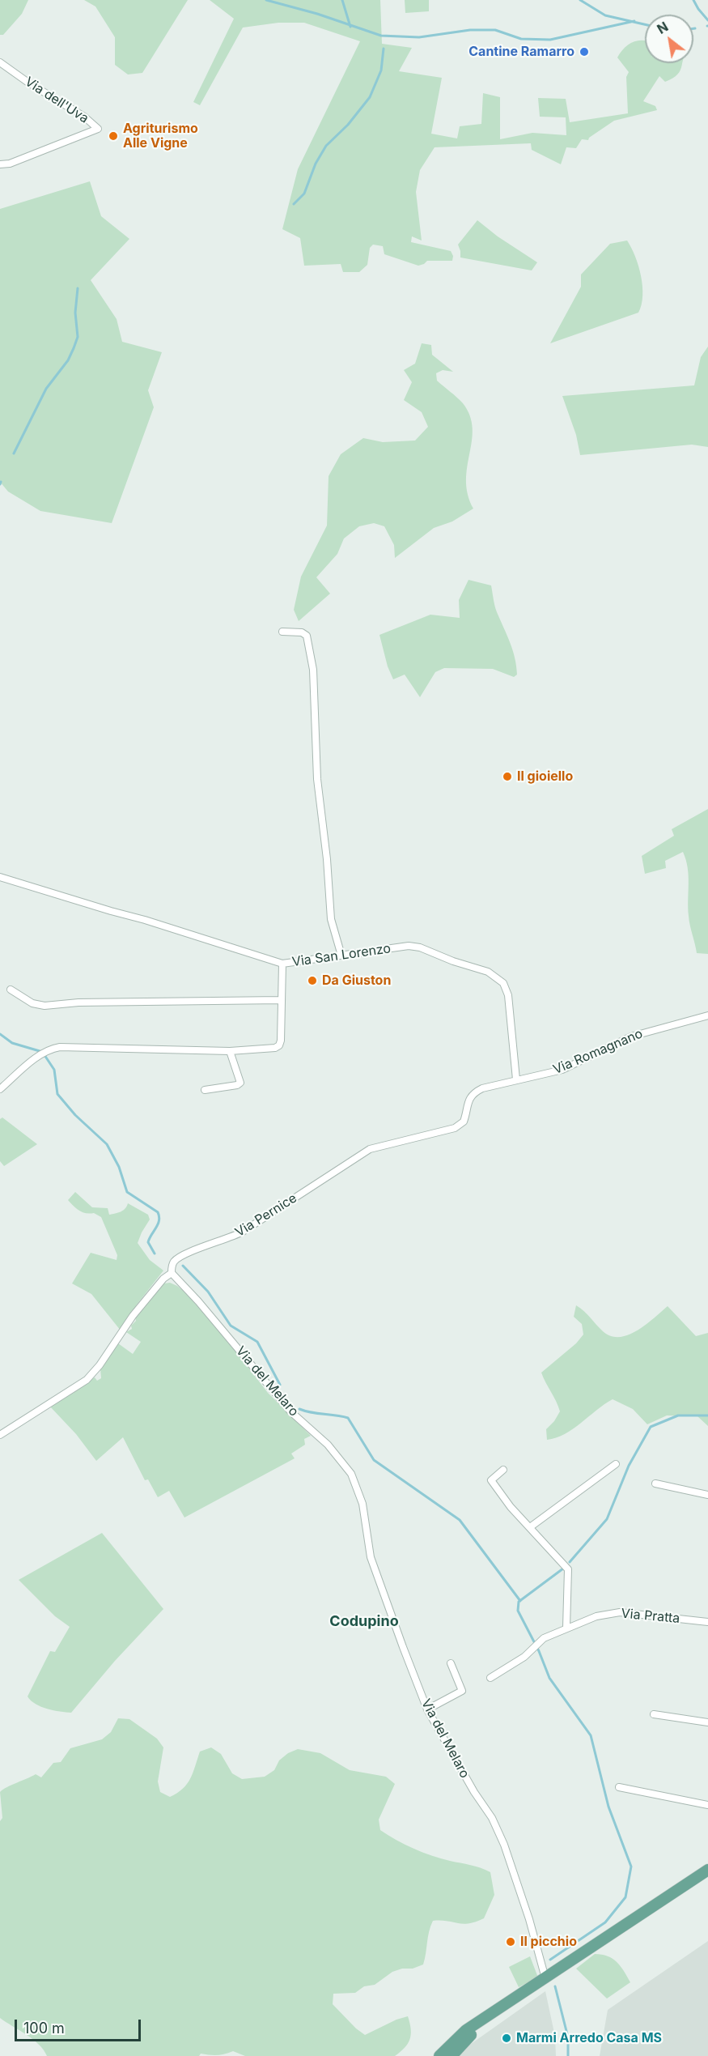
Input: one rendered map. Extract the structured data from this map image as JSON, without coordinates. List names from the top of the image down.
{
  "streets": {
    "street": [
      "Via dell'Uva",
      "Via San Lorenzo",
      "Via Romagnano",
      "Via Pernice",
      "Via del Melaro",
      "Via Pratta"
    ]
  },
  "crossings": [
    ["Via San Lorenzo", "Via Romagnano"],
    ["Via San Lorenzo", "Via Pernice"],
    ["Via Romagnano", "Via Pernice"],
    ["Via Pernice", "Via del Melaro"]
  ],
  "districts": ["Codupino"],
  "places": [
    "Cantine Ramarro",
    "Agriturismo Alle Vigne",
    "Il gioiello",
    "Da Giuston",
    "Il picchio",
    "Marmi Arredo Casa MS"
  ],
  "scale_bar": "100 m",
  "north": "top left"
}
